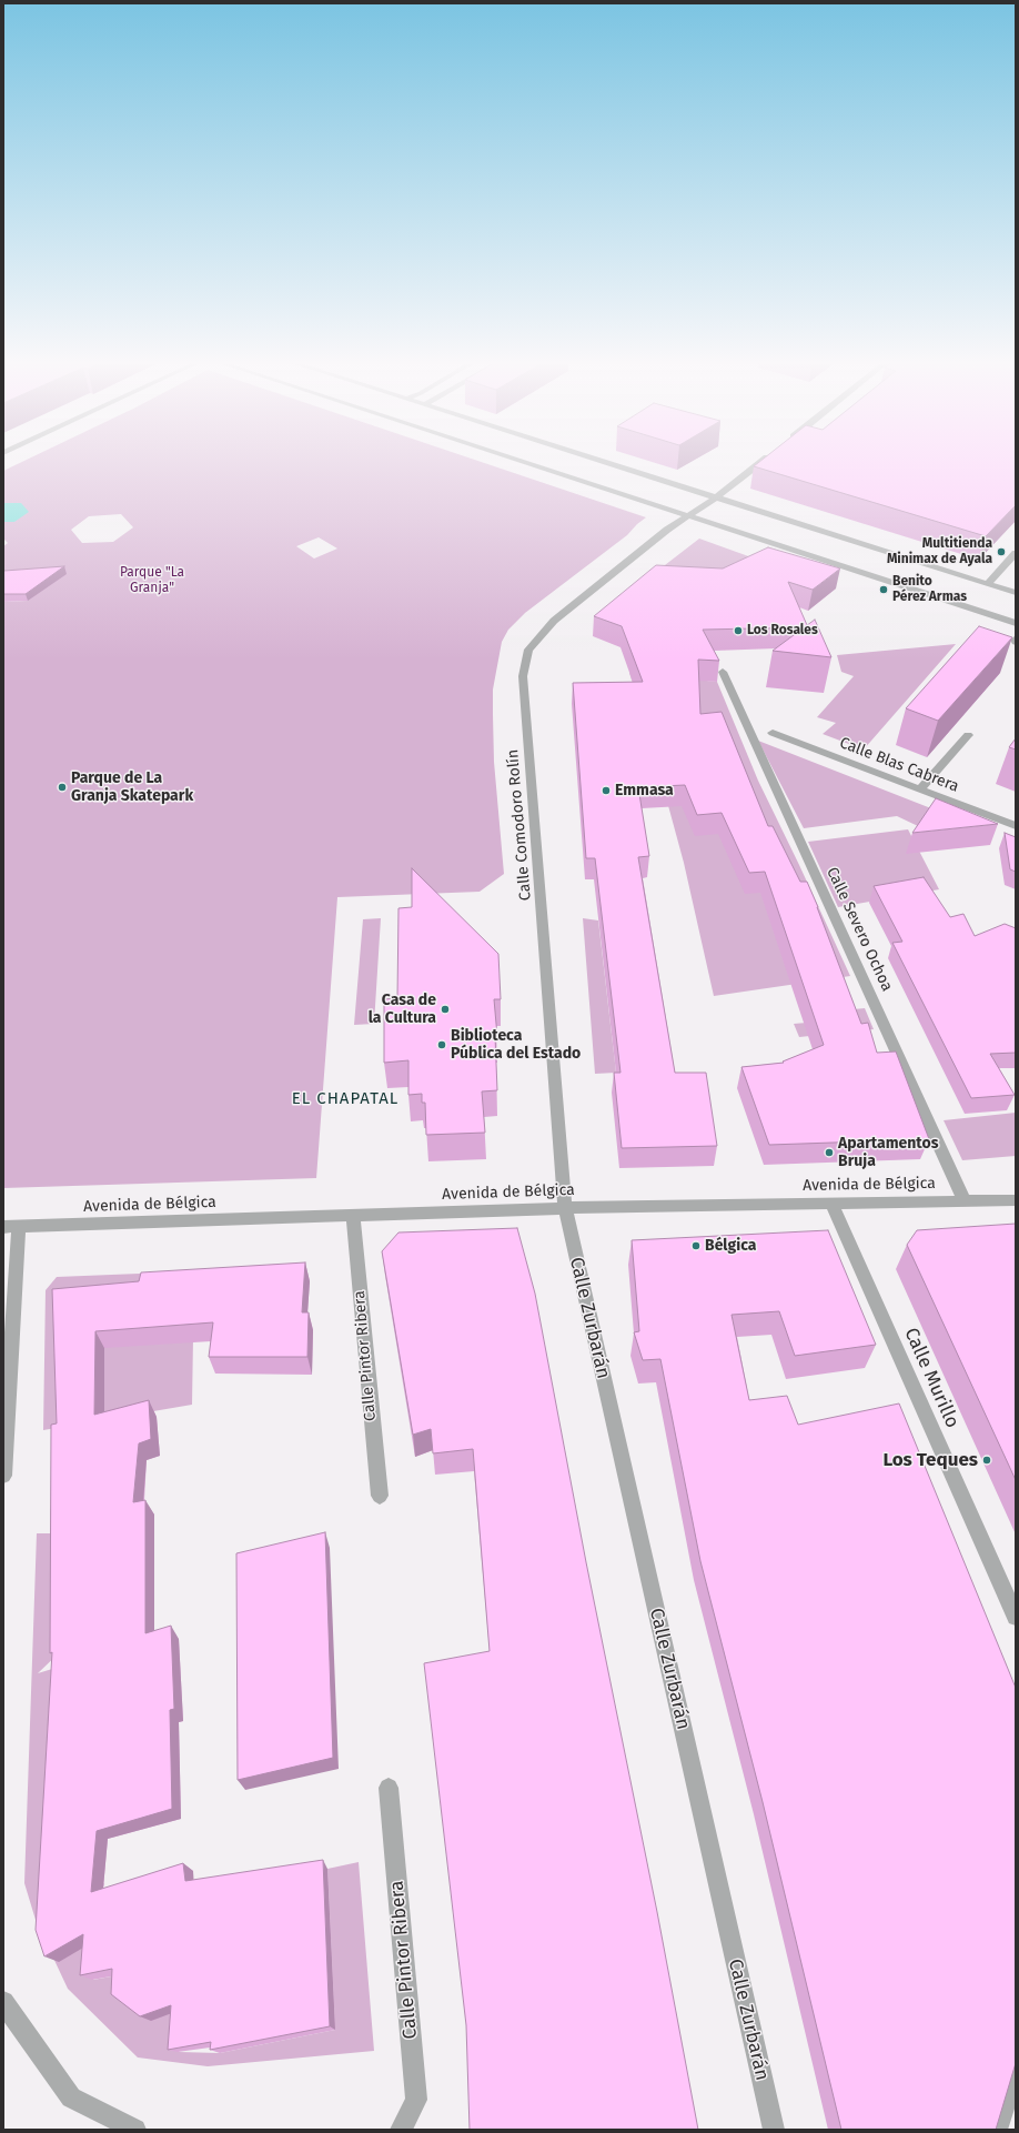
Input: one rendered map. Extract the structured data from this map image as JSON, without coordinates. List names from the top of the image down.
{
  "streets": {
    "street": [
      "Calle Blas Cabrera",
      "Calle Comodoro Rolín",
      "Calle Severo Ochoa",
      "Avenida de Bélgica",
      "Calle Zurbarán",
      "Calle Pintor Ribera",
      "Calle Murillo"
    ]
  },
  "crossings": [
    ["Calle Comodoro Rolín", "Avenida de Bélgica"],
    ["Calle Comodoro Rolín", "Calle Zurbarán"],
    ["Calle Severo Ochoa", "Avenida de Bélgica"],
    ["Avenida de Bélgica", "Calle Zurbarán"],
    ["Avenida de Bélgica", "Calle Pintor Ribera"],
    ["Avenida de Bélgica", "Calle Murillo"]
  ],
  "districts": ["EL CHAPATAL"],
  "parks": ["Parque \"La Granja\""],
  "places": [
    "Multitienda Minimax de Ayala",
    "Benito Pérez Armas",
    "Los Rosales",
    "Parque de La Granja Skatepark",
    "Emmasa",
    "Casa de la Cultura",
    "Biblioteca Pública del Estado",
    "Apartamentos Bruja",
    "Bélgica",
    "Los Teques"
  ]
}
